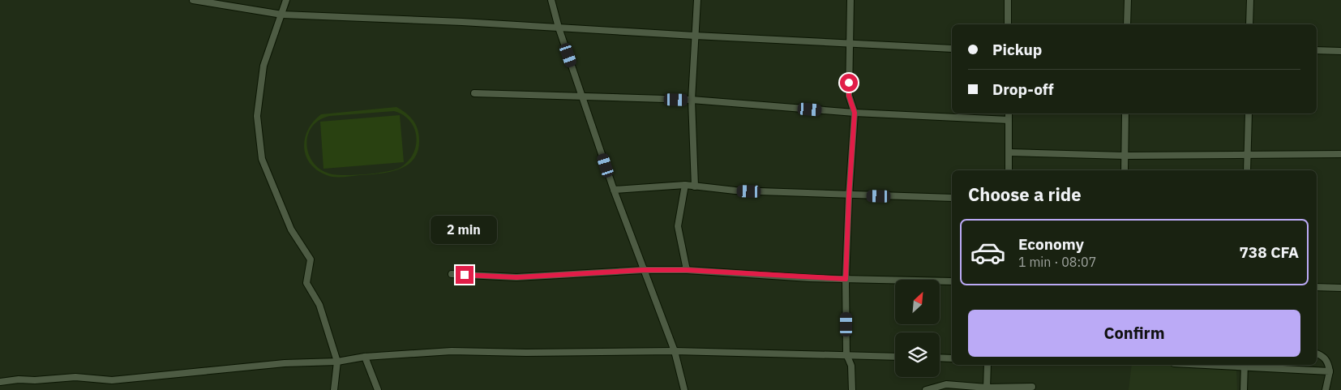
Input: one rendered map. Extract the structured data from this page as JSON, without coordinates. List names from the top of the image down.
{
  "north": "top right",
  "page": {
    "banner": ["Pickup", "Drop-off"],
    "heading": "Choose a ride",
    "bubble": "2 min",
    "list": [
      {
        "name": "Economy",
        "note": "1 min · 08:07",
        "value": "738 CFA"
      }
    ],
    "buttons": "Confirm"
  }
}
